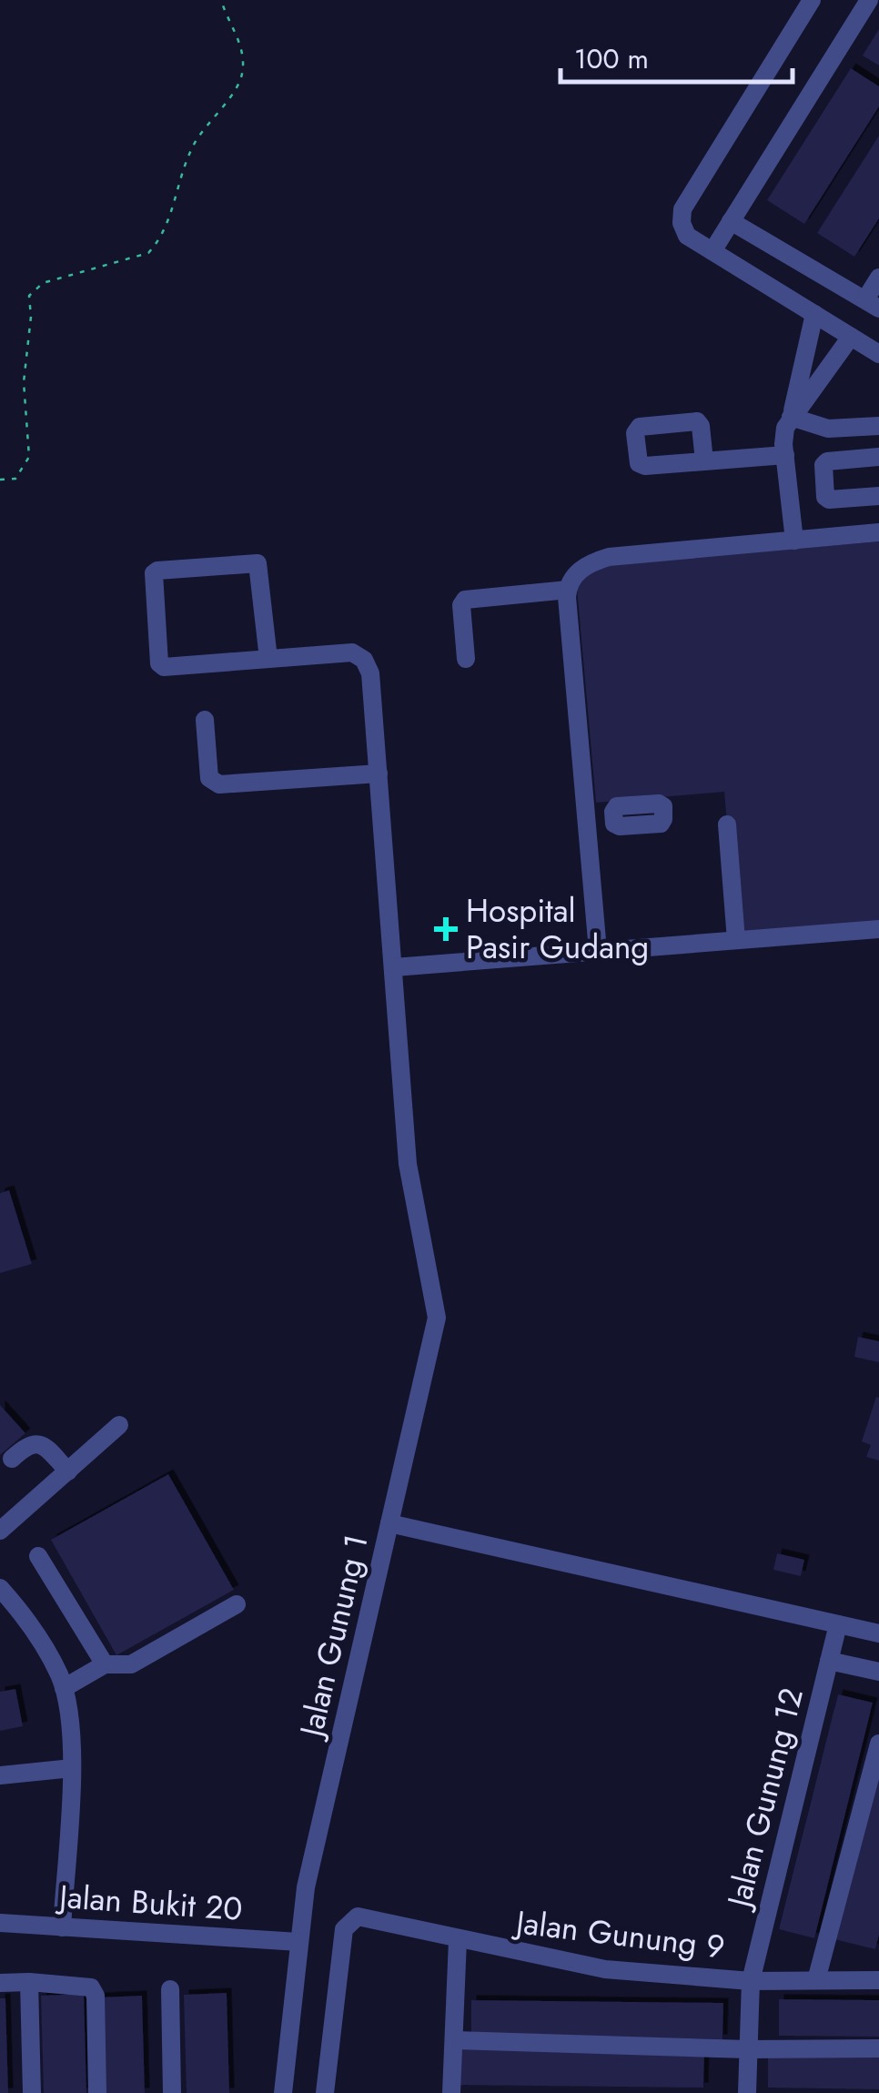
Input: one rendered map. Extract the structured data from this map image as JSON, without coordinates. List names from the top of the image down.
{
  "streets": {
    "street": [
      "Jalan Gunung 1",
      "Jalan Gunung 12",
      "Jalan Bukit 20",
      "Jalan Gunung 9"
    ]
  },
  "crossings": [
    ["Jalan Gunung 1", "Jalan Gunung 12"],
    ["Jalan Gunung 1", "Jalan Bukit 20"],
    ["Jalan Gunung 12", "Jalan Gunung 9"]
  ],
  "places": {
    "health": ["Hospital Pasir Gudang"]
  },
  "scale_bar": "100 m"
}
